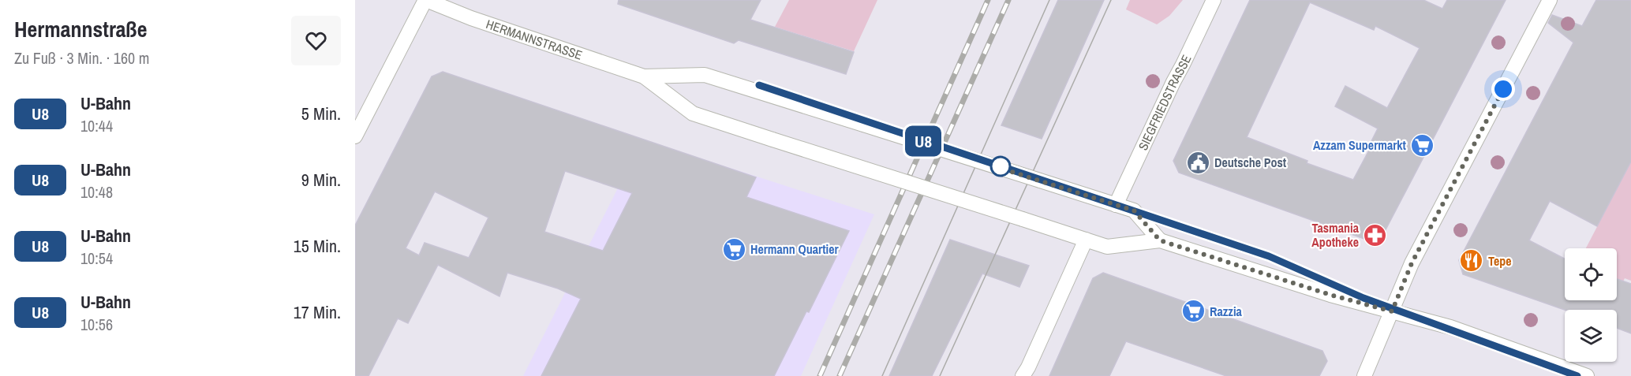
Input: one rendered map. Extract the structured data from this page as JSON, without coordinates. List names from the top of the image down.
{
  "streets": {
    "main road": ["HERMANNSTRASSE", "SIEGFRIEDSTRASSE"]
  },
  "crossings": [
    ["HERMANNSTRASSE", "SIEGFRIEDSTRASSE"]
  ],
  "places": {
    "supermarket": ["Azzam Supermarkt", "Hermann Quartier", "Razzia"],
    "public building": ["Deutsche Post"],
    "pharmacy": ["Tasmania Apotheke"],
    "restaurant": ["Tepe"]
  },
  "lines": ["metro line U8"],
  "page": {
    "heading": ["Hermannstraße", "Zu Fuß · 3 Min. · 160 m"],
    "on_map": "U8",
    "list": [
      {
        "mark": "U8",
        "name": "U-Bahn",
        "note": "10:44",
        "value": "5 Min."
      },
      {
        "mark": "U8",
        "name": "U-Bahn",
        "note": "10:48",
        "value": "9 Min."
      },
      {
        "mark": "U8",
        "name": "U-Bahn",
        "note": "10:54",
        "value": "15 Min."
      },
      {
        "mark": "U8",
        "name": "U-Bahn",
        "note": "10:56",
        "value": "17 Min."
      }
    ]
  }
}
